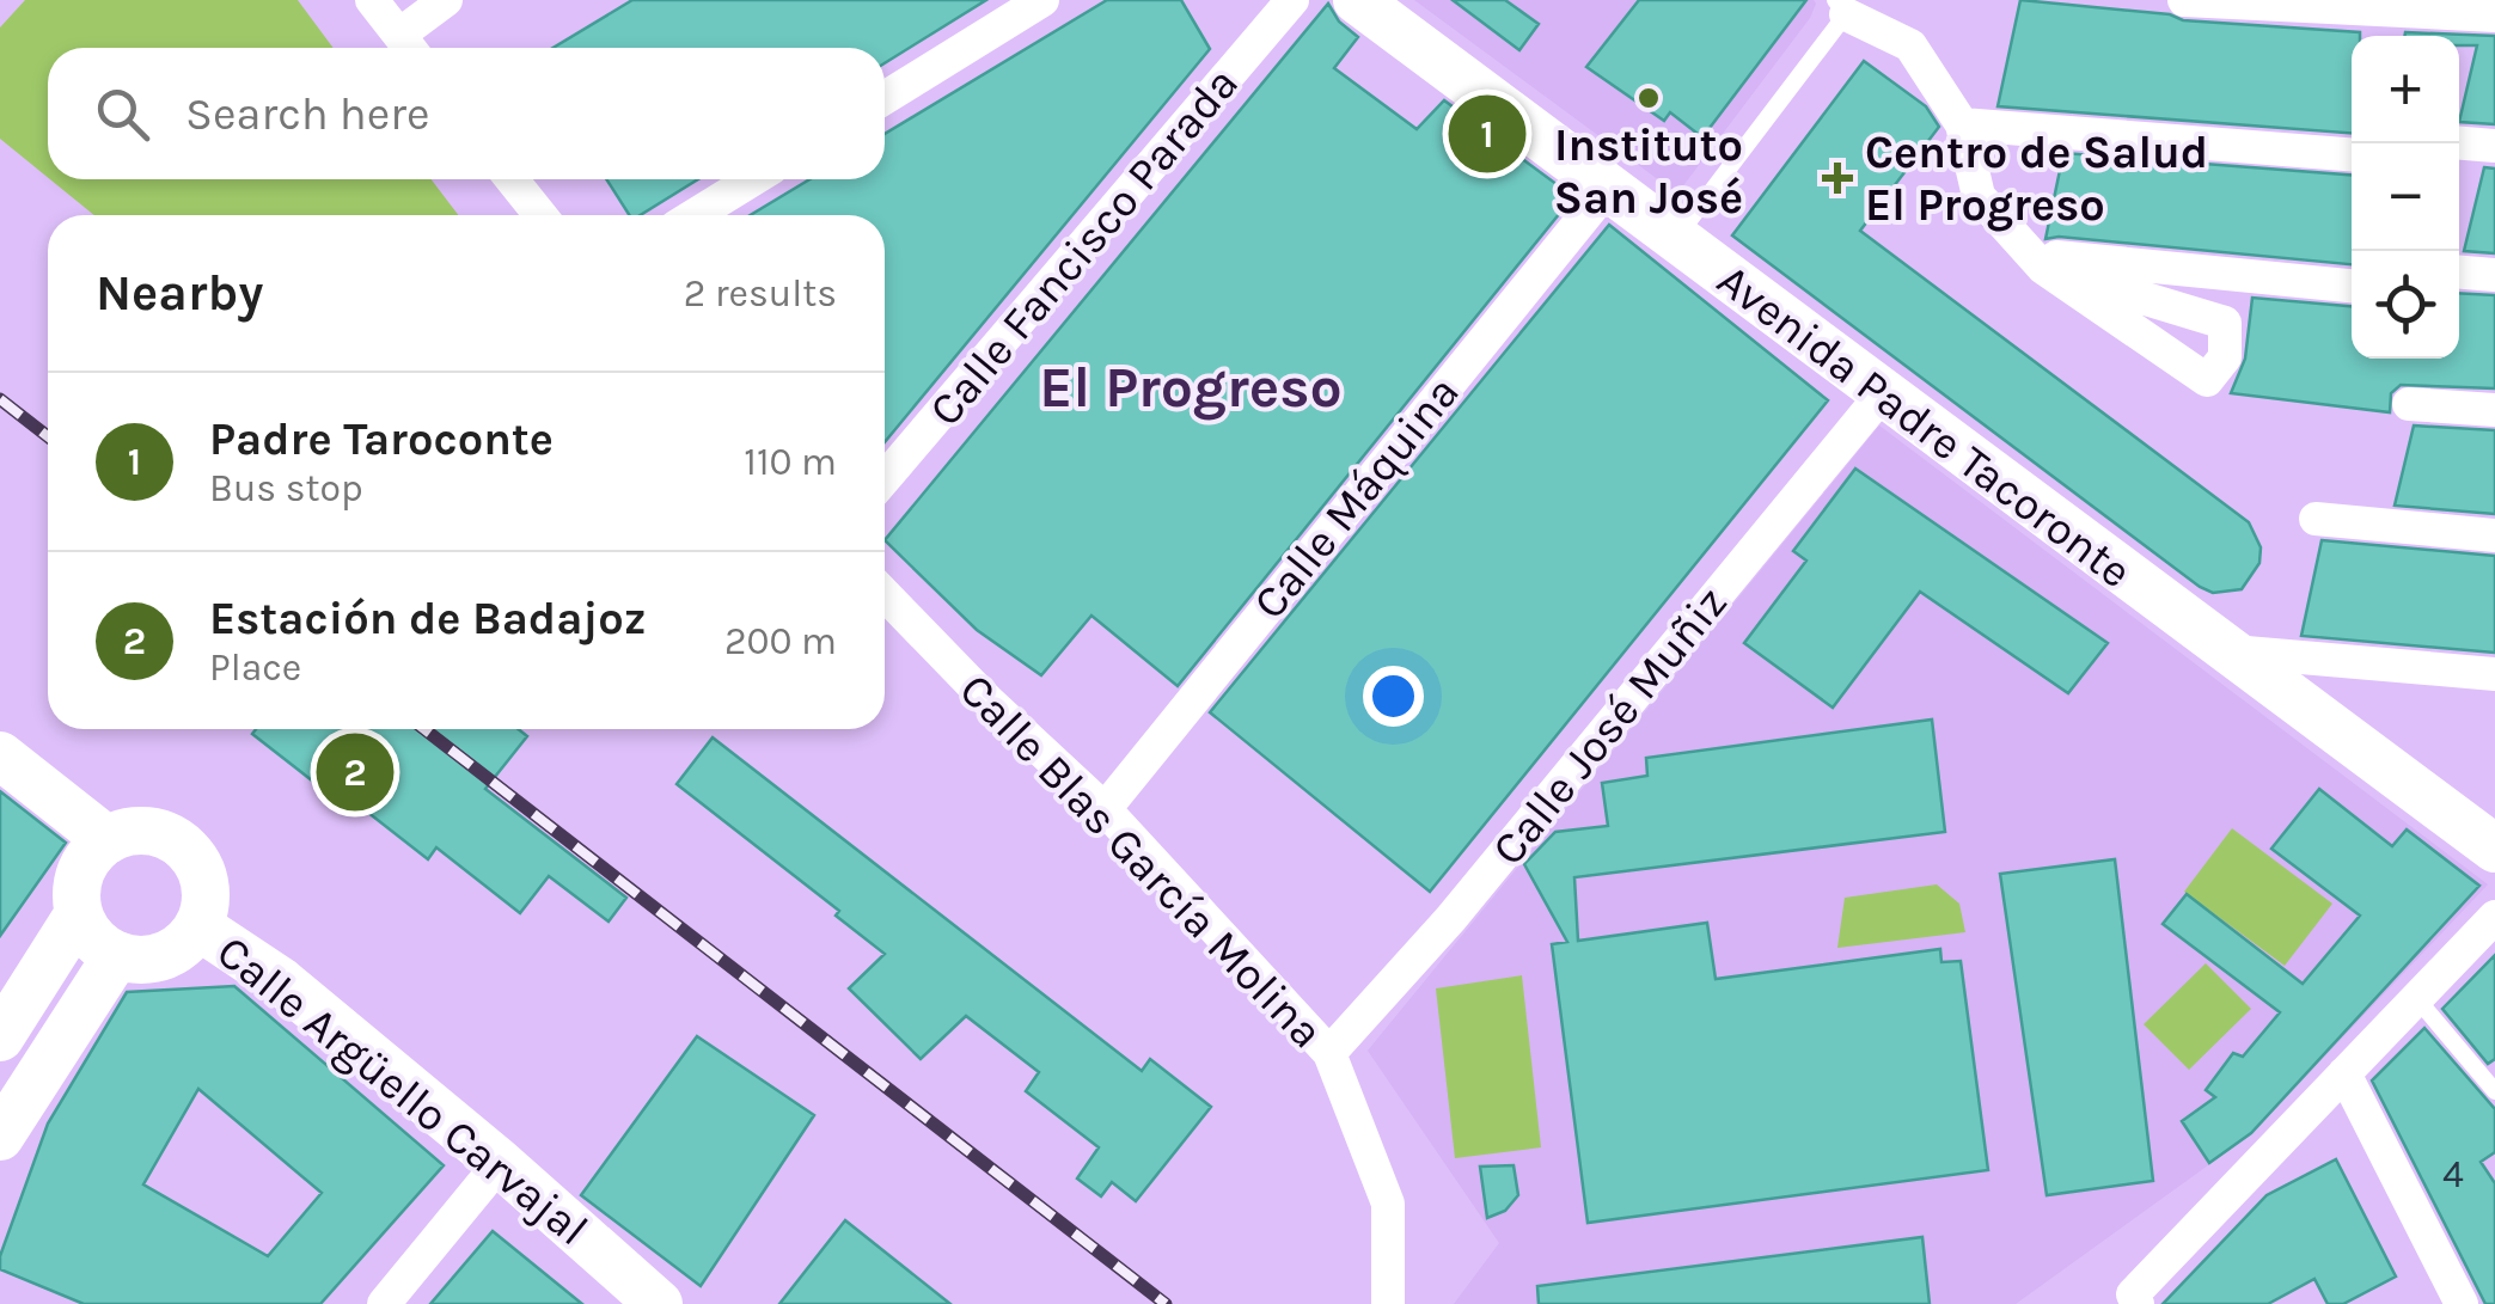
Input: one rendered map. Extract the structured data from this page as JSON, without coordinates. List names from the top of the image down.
{
  "streets": {
    "main road": ["Avenida Padre Tacoronte", "Calle Argüello Carvajal"],
    "street": [
      "Calle Fancisco Parada",
      "Calle Máquina",
      "Calle José Muñiz",
      "Calle Blas García Molina"
    ]
  },
  "crossings": [
    ["Avenida Padre Tacoronte", "Calle Máquina"],
    ["Avenida Padre Tacoronte", "Calle José Muñiz"],
    ["Calle Máquina", "Calle Blas García Molina"],
    ["Calle José Muñiz", "Calle Blas García Molina"]
  ],
  "districts": ["El Progreso"],
  "places": {
    "other": ["Instituto San José"],
    "health": ["Centro de Salud El Progreso"]
  },
  "house_numbers": ["4"],
  "page": {
    "map_buttons": ["+", "−"],
    "search": "Search here",
    "pins": ["1", "2"],
    "heading": ["Nearby", "2 results"],
    "list": [
      {
        "mark": "1",
        "name": "Padre Taroconte",
        "note": "Bus stop",
        "value": "110 m"
      },
      {
        "mark": "2",
        "name": "Estación de Badajoz",
        "note": "Place",
        "value": "200 m"
      }
    ]
  }
}
